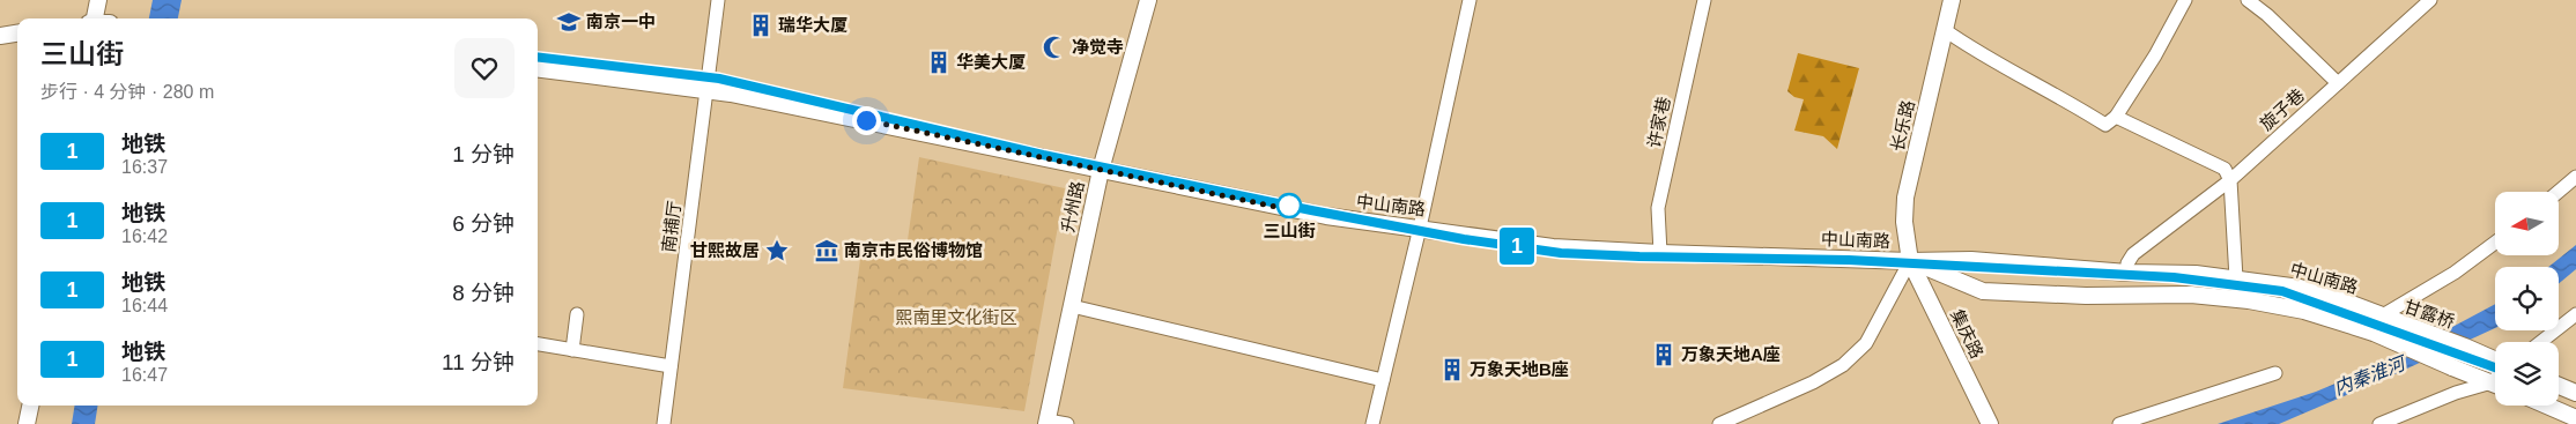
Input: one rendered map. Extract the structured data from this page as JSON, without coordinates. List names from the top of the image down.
{
  "streets": {
    "main road": [
      "长乐路",
      "中山南路",
      "升州路",
      "甘露桥",
      "集庆路"
    ],
    "street": ["旋子巷", "许家巷", "南捕厅"]
  },
  "crossings": [
    ["旋子巷", "中山南路"],
    ["许家巷", "中山南路"],
    ["长乐路", "中山南路"],
    ["长乐路", "集庆路"],
    ["中山南路", "升州路"],
    ["中山南路", "南捕厅"],
    ["中山南路", "甘露桥"],
    ["中山南路", "集庆路"]
  ],
  "water": ["内秦淮河"],
  "parks": ["熙南里文化街区"],
  "places": {
    "school or university": ["南京一中"],
    "building": [
      "瑞华大厦",
      "华美大厦",
      "万象天地A座",
      "万象天地B座"
    ],
    "mosque": ["净觉寺"],
    "other": ["三山街"],
    "place": ["甘熙故居"],
    "museum": ["南京市民俗博物馆"]
  },
  "lines": ["metro line 1"],
  "north": "left",
  "page": {
    "on_map": "1",
    "heading": ["三山街", "步行 · 4 分钟 · 280 m"],
    "list": [
      {
        "mark": "1",
        "name": "地铁",
        "note": "16:37",
        "value": "1 分钟"
      },
      {
        "mark": "1",
        "name": "地铁",
        "note": "16:42",
        "value": "6 分钟"
      },
      {
        "mark": "1",
        "name": "地铁",
        "note": "16:44",
        "value": "8 分钟"
      },
      {
        "mark": "1",
        "name": "地铁",
        "note": "16:47",
        "value": "11 分钟"
      }
    ]
  }
}
